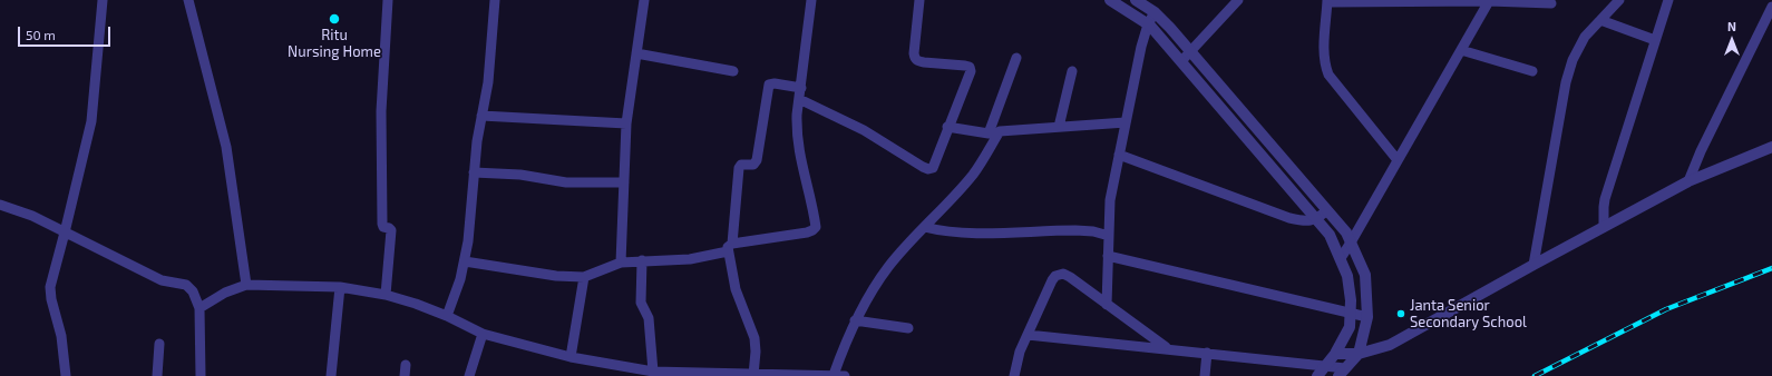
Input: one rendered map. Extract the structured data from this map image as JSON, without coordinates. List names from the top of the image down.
{
  "places": ["Ritu Nursing Home", "Janta Senior Secondary School"],
  "scale_bar": "50 m",
  "north": "top"
}
